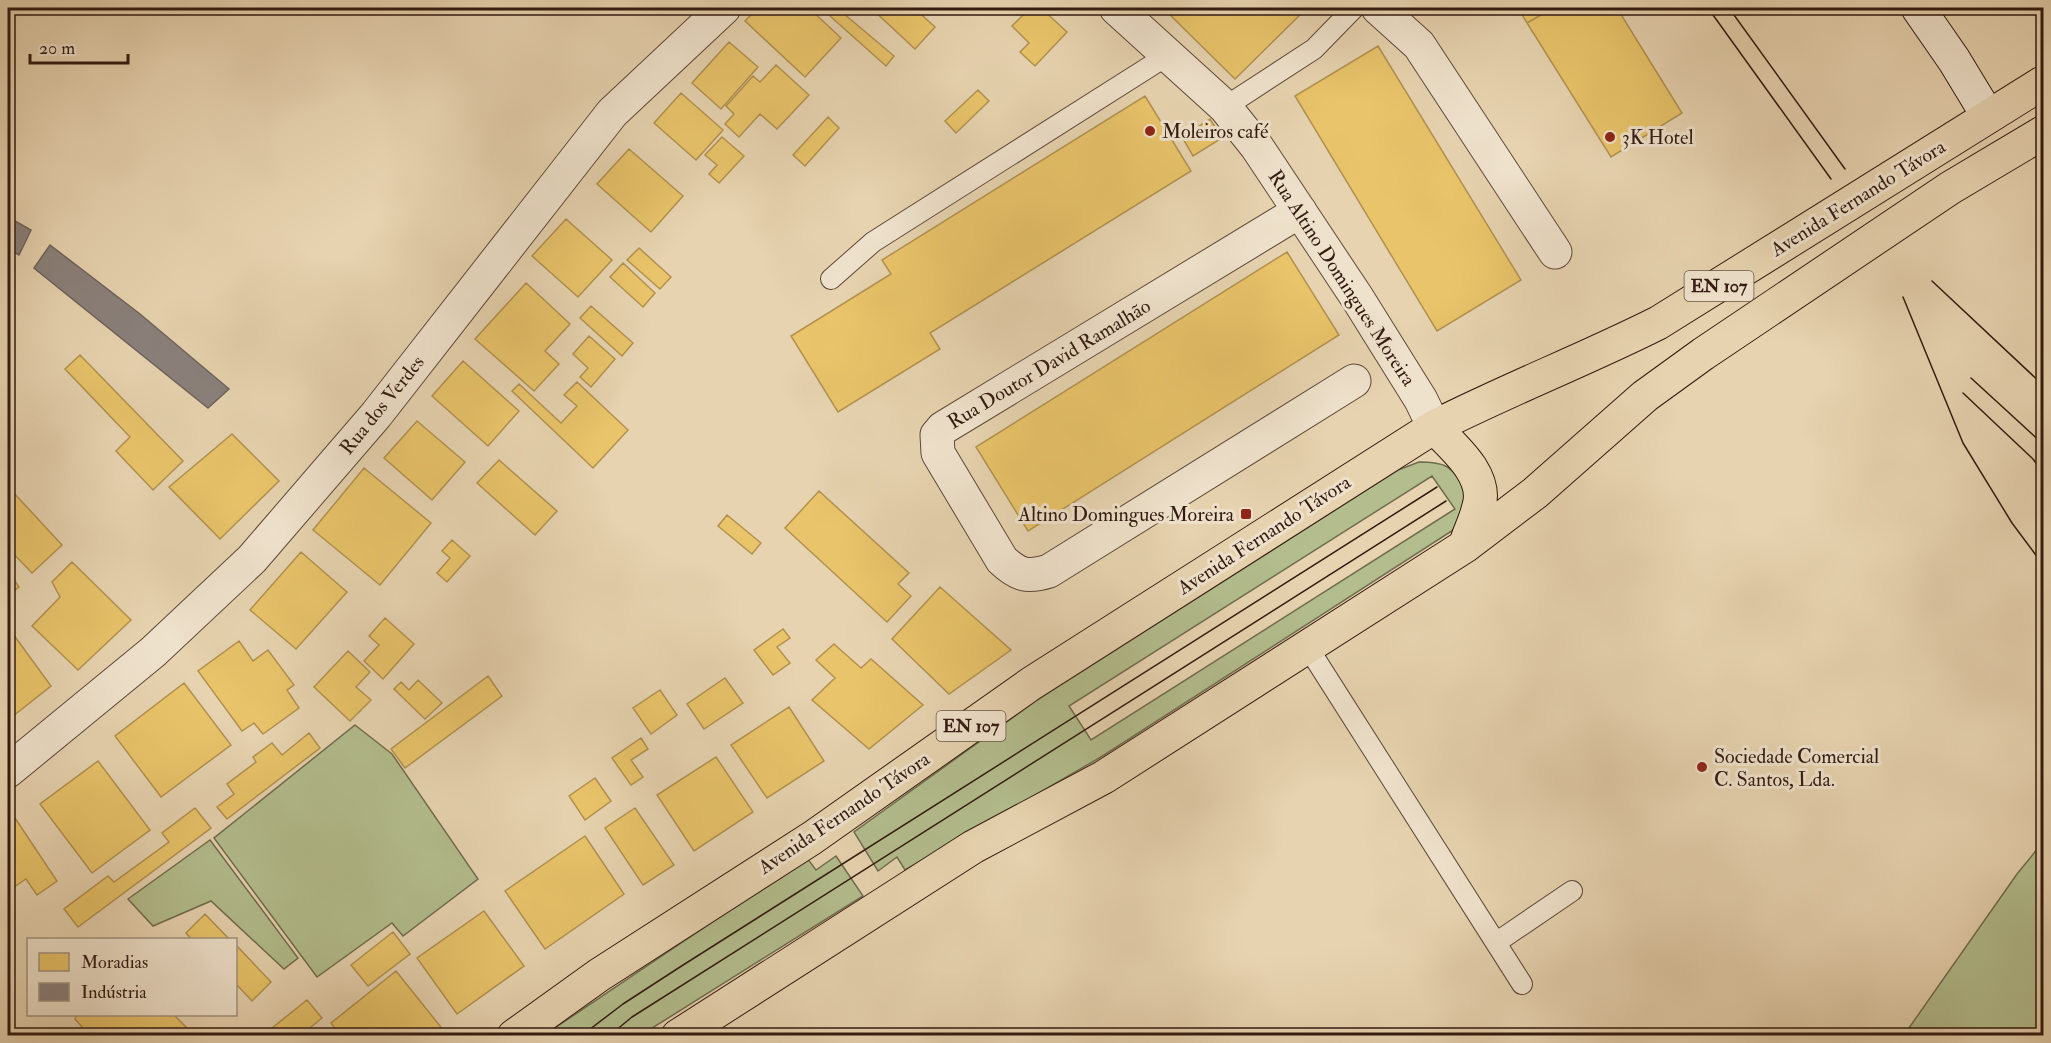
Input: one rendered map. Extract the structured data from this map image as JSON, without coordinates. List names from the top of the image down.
{
  "streets": {
    "main road": ["Avenida Fernando Távora", "EN 107"],
    "street": ["Rua Altino Domingues Moreira", "Rua Doutor David Ramalhão", "Rua dos Verdes"]
  },
  "crossings": [
    ["Avenida Fernando Távora", "Rua Altino Domingues Moreira"],
    ["Rua Altino Domingues Moreira", "Rua Doutor David Ramalhão"]
  ],
  "places": {
    "other": ["Moleiros café", "3K Hotel", "Sociedade Comercial C. Santos, Lda."],
    "transit": ["Altino Domingues Moreira"]
  },
  "legend": ["Moradias", "Indústria"],
  "scale_bar": "20 m"
}
